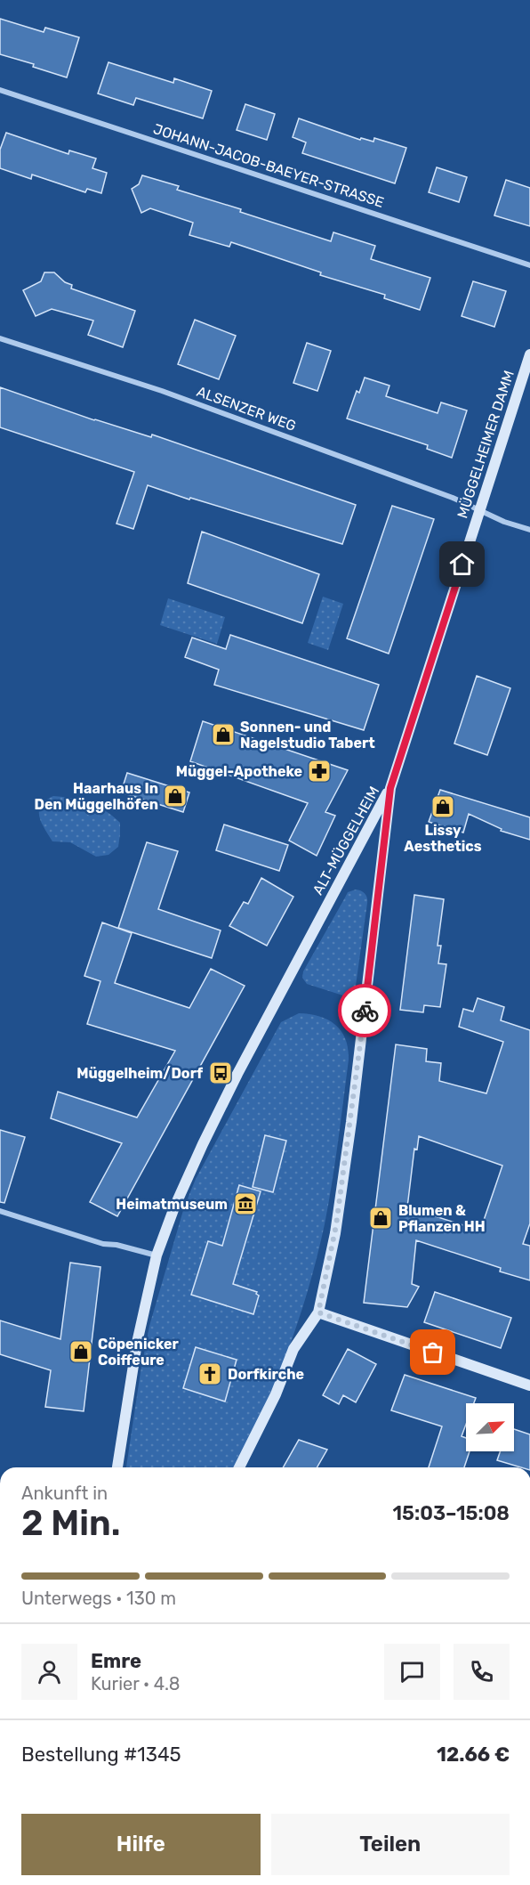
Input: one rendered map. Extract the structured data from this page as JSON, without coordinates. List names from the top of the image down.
{
  "streets": {
    "main road": ["MÜGGELHEIMER DAMM", "ALT-MÜGGELHEIM"],
    "street": ["JOHANN-JACOB-BAEYER-STRASSE", "ALSENZER WEG"]
  },
  "crossings": [
    ["ALSENZER WEG", "MÜGGELHEIMER DAMM"],
    ["MÜGGELHEIMER DAMM", "ALT-MÜGGELHEIM"]
  ],
  "places": {
    "shop": [
      "Sonnen- und Nagelstudio Tabert",
      "Haarhaus In Den Müggelhöfen",
      "Lissy Aesthetics",
      "Blumen & Pflanzen HH",
      "Cöpenicker Coiffeure"
    ],
    "pharmacy": ["Müggel-Apotheke"],
    "bus stop": ["Müggelheim/Dorf"],
    "museum": ["Heimatmuseum"],
    "church": ["Dorfkirche"]
  },
  "north": "top right",
  "page": {
    "heading": ["2 Min.", "Ankunft in", "15:03–15:08"],
    "panel": [
      "Emre",
      "Kurier · 4.8",
      "Bestellung #1345",
      "12.66 €"
    ],
    "bar": "Unterwegs · 130 m",
    "buttons": ["Hilfe", "Teilen"]
  }
}
